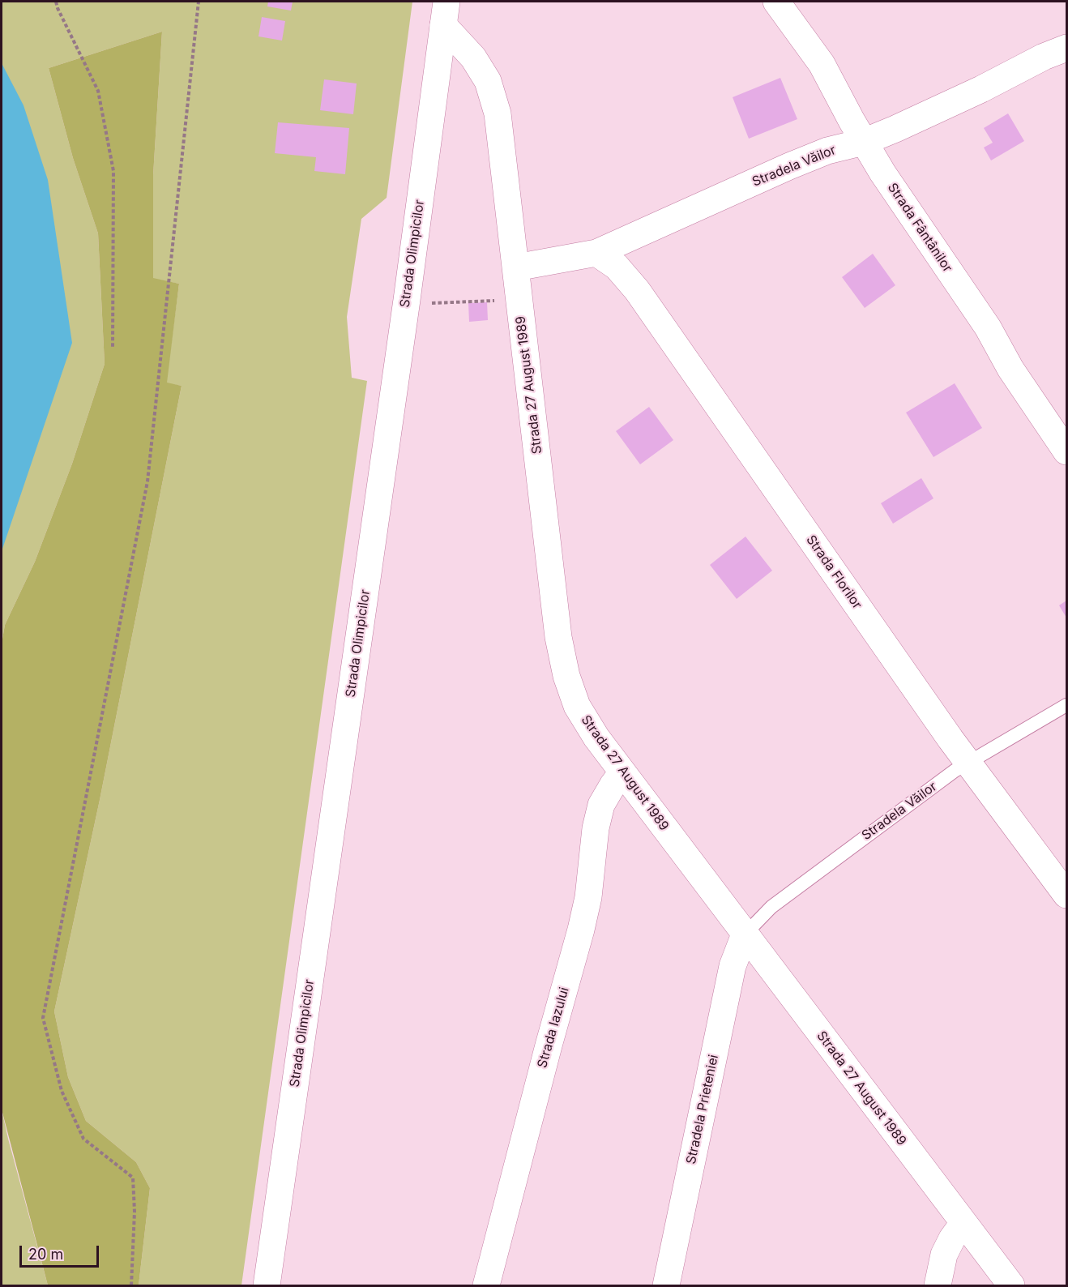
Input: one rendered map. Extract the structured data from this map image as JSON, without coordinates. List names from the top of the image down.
{
  "streets": {
    "street": [
      "Stradela Văilor",
      "Strada Fântânilor",
      "Strada Olimpicilor",
      "Strada 27 August 1989",
      "Strada Florilor",
      "Strada Iazului",
      "Stradela Prieteniei"
    ]
  },
  "crossings": [
    ["Stradela Văilor", "Strada Fântânilor"],
    ["Stradela Văilor", "Strada 27 August 1989"],
    ["Stradela Văilor", "Strada Florilor"],
    ["Stradela Văilor", "Stradela Prieteniei"],
    ["Strada Olimpicilor", "Strada 27 August 1989"],
    ["Strada 27 August 1989", "Strada Iazului"],
    ["Strada 27 August 1989", "Stradela Prieteniei"]
  ],
  "scale_bar": "20 m"
}
